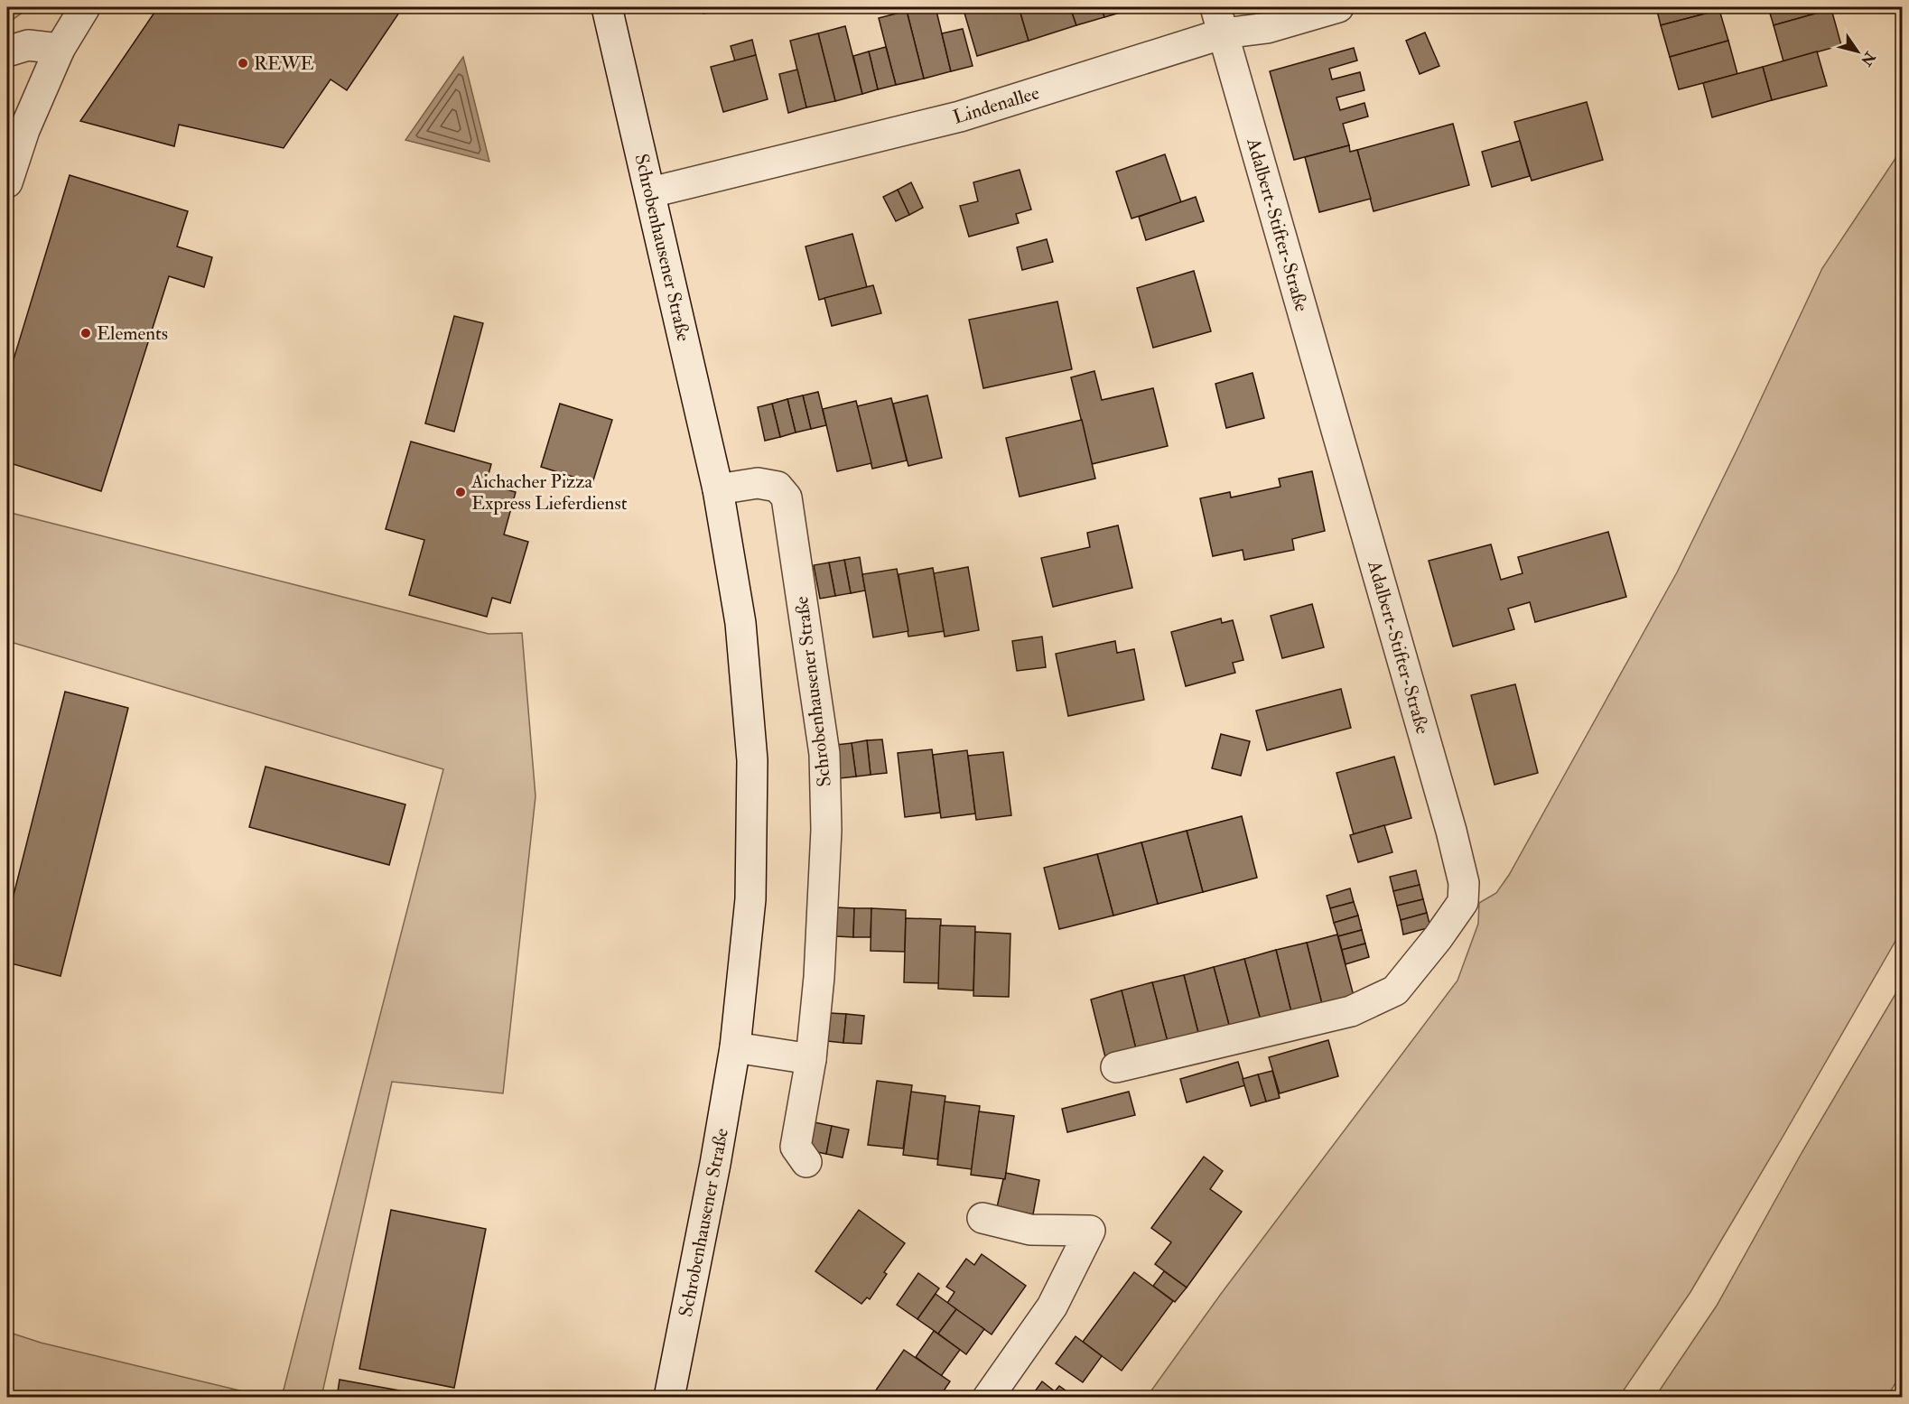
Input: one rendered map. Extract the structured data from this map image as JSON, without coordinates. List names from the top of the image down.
{
  "streets": {
    "street": ["Lindenallee", "Adalbert-Stifter-Straße", "Schrobenhausener Straße"]
  },
  "crossings": [
    ["Lindenallee", "Adalbert-Stifter-Straße"],
    ["Lindenallee", "Schrobenhausener Straße"]
  ],
  "places": ["REWE", "Elements", "Aichacher Pizza Express Lieferdienst"],
  "north": "bottom right"
}
